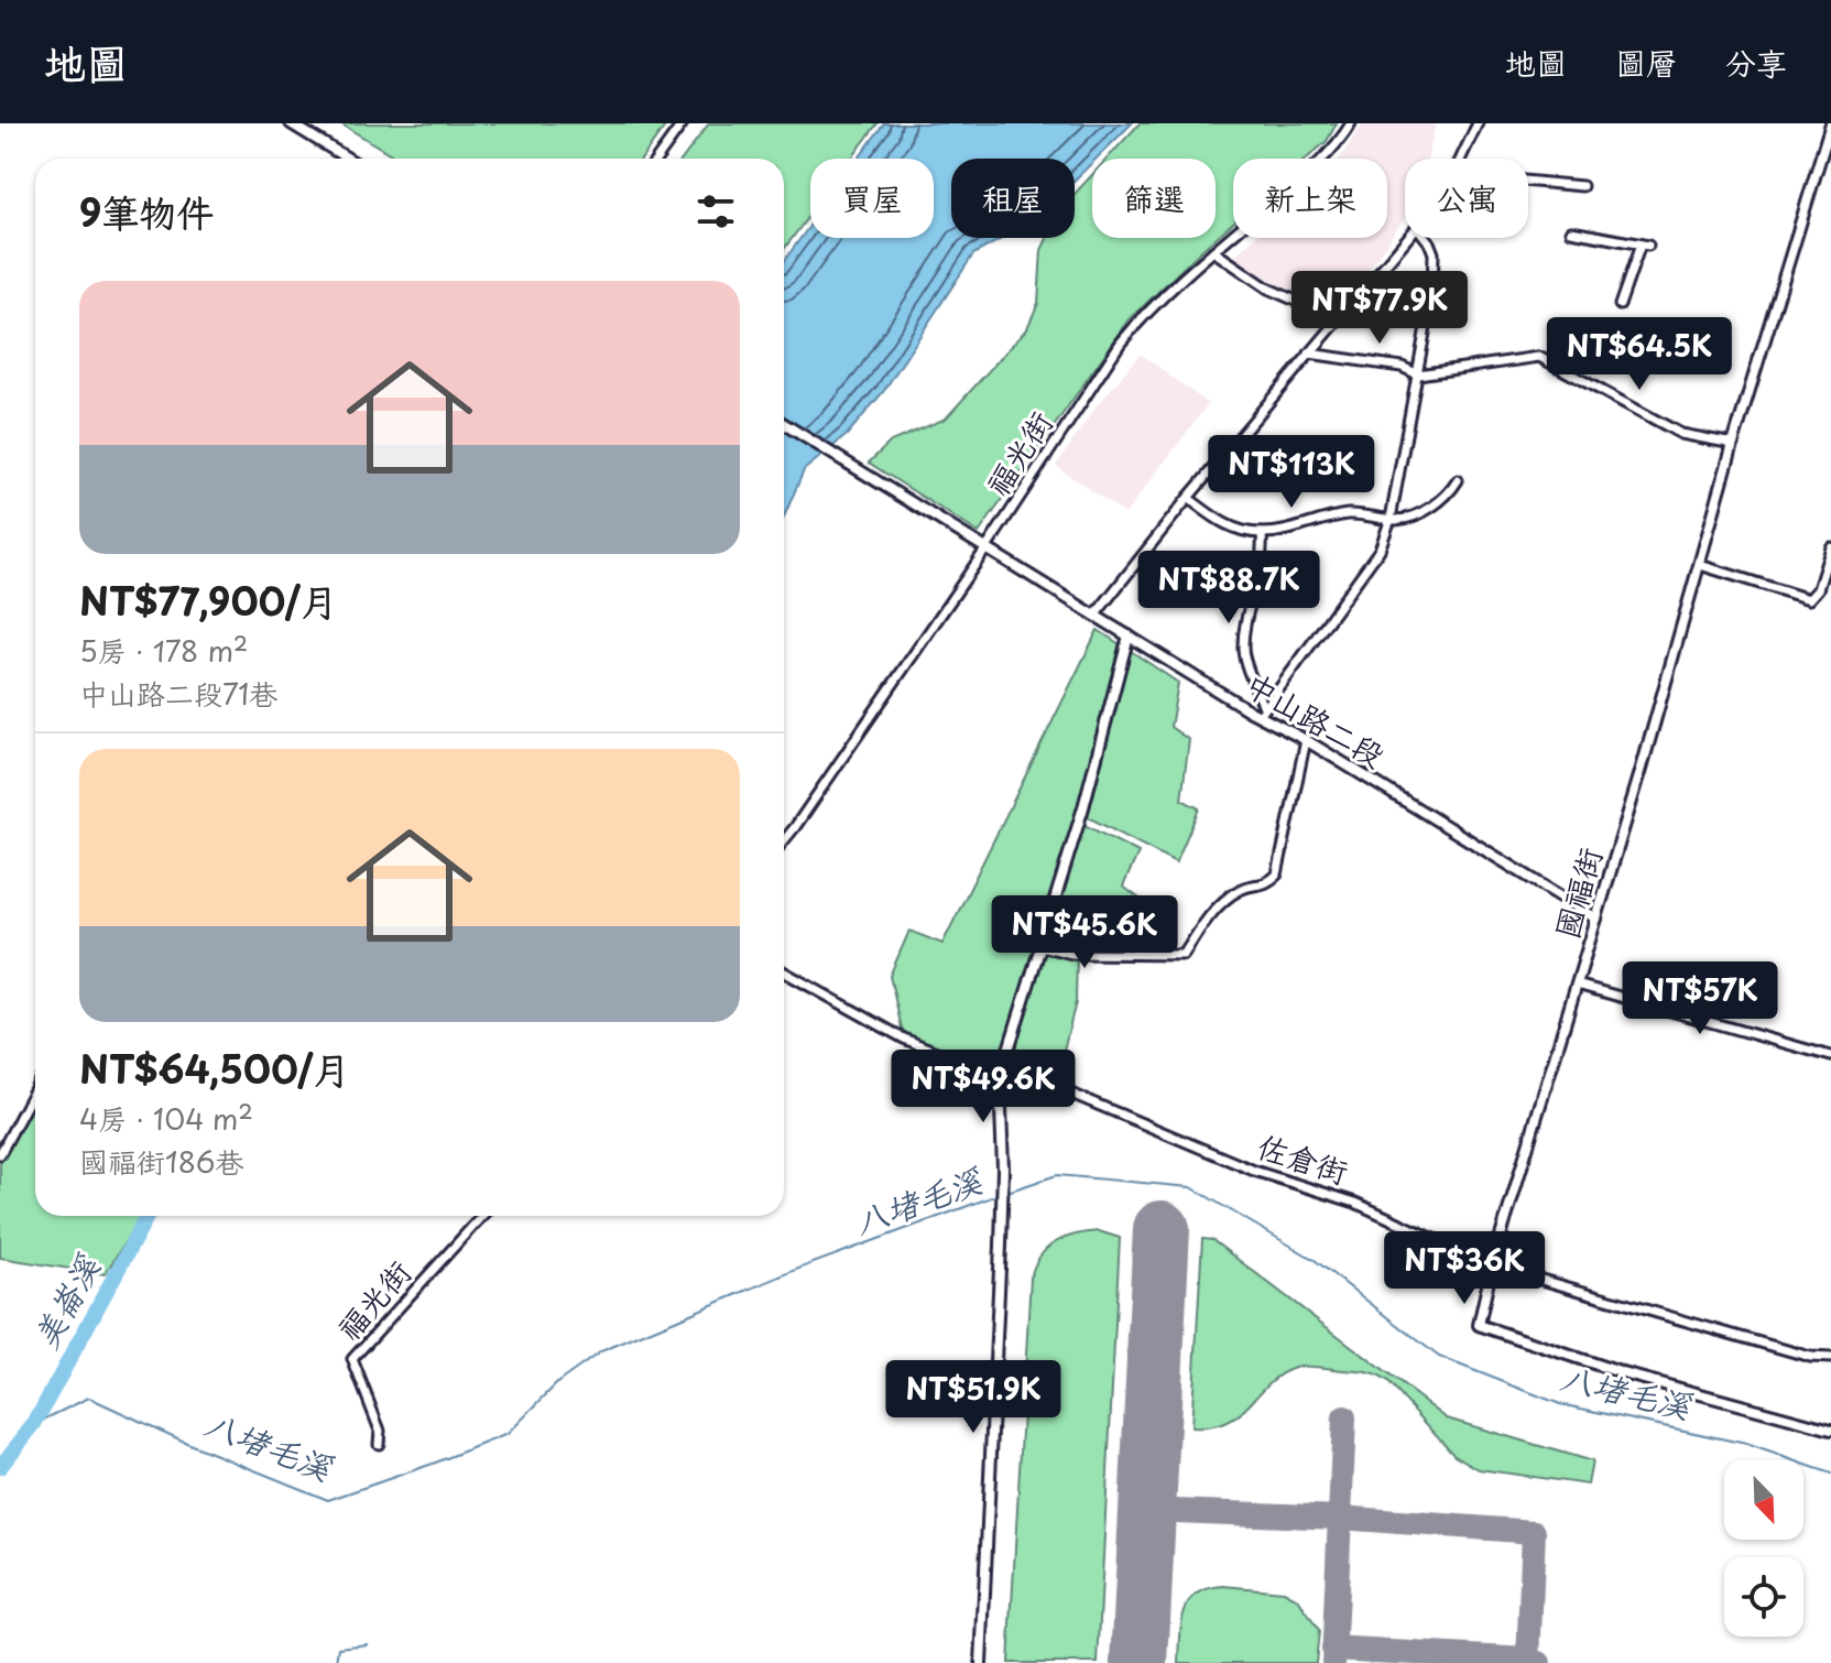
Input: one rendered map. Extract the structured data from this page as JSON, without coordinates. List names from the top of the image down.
{
  "streets": {
    "street": [
      "福光街",
      "中山路二段",
      "國福街",
      "佐倉街"
    ]
  },
  "crossings": [
    ["福光街", "中山路二段"],
    ["中山路二段", "國福街"],
    ["國福街", "佐倉街"]
  ],
  "water": ["八堵毛溪", "美崙溪"],
  "north": "bottom right",
  "page": {
    "header": "地圖",
    "nav": ["地圖", "圖層", "分享"],
    "chip": [
      "買屋",
      "租屋",
      "篩選",
      "新上架",
      "公寓"
    ],
    "heading": "9筆物件",
    "list": [
      {
        "name": "NT$77,900/月",
        "note": "5房 · 178 m² · 中山路二段71巷"
      },
      {
        "name": "NT$64,500/月",
        "note": "4房 · 104 m² · 國福街186巷"
      }
    ],
    "price": [
      "NT$77.9K",
      "NT$64.5K",
      "NT$113K",
      "NT$88.7K",
      "NT$45.6K",
      "NT$57K",
      "NT$49.6K",
      "NT$36K",
      "NT$51.9K"
    ]
  }
}
